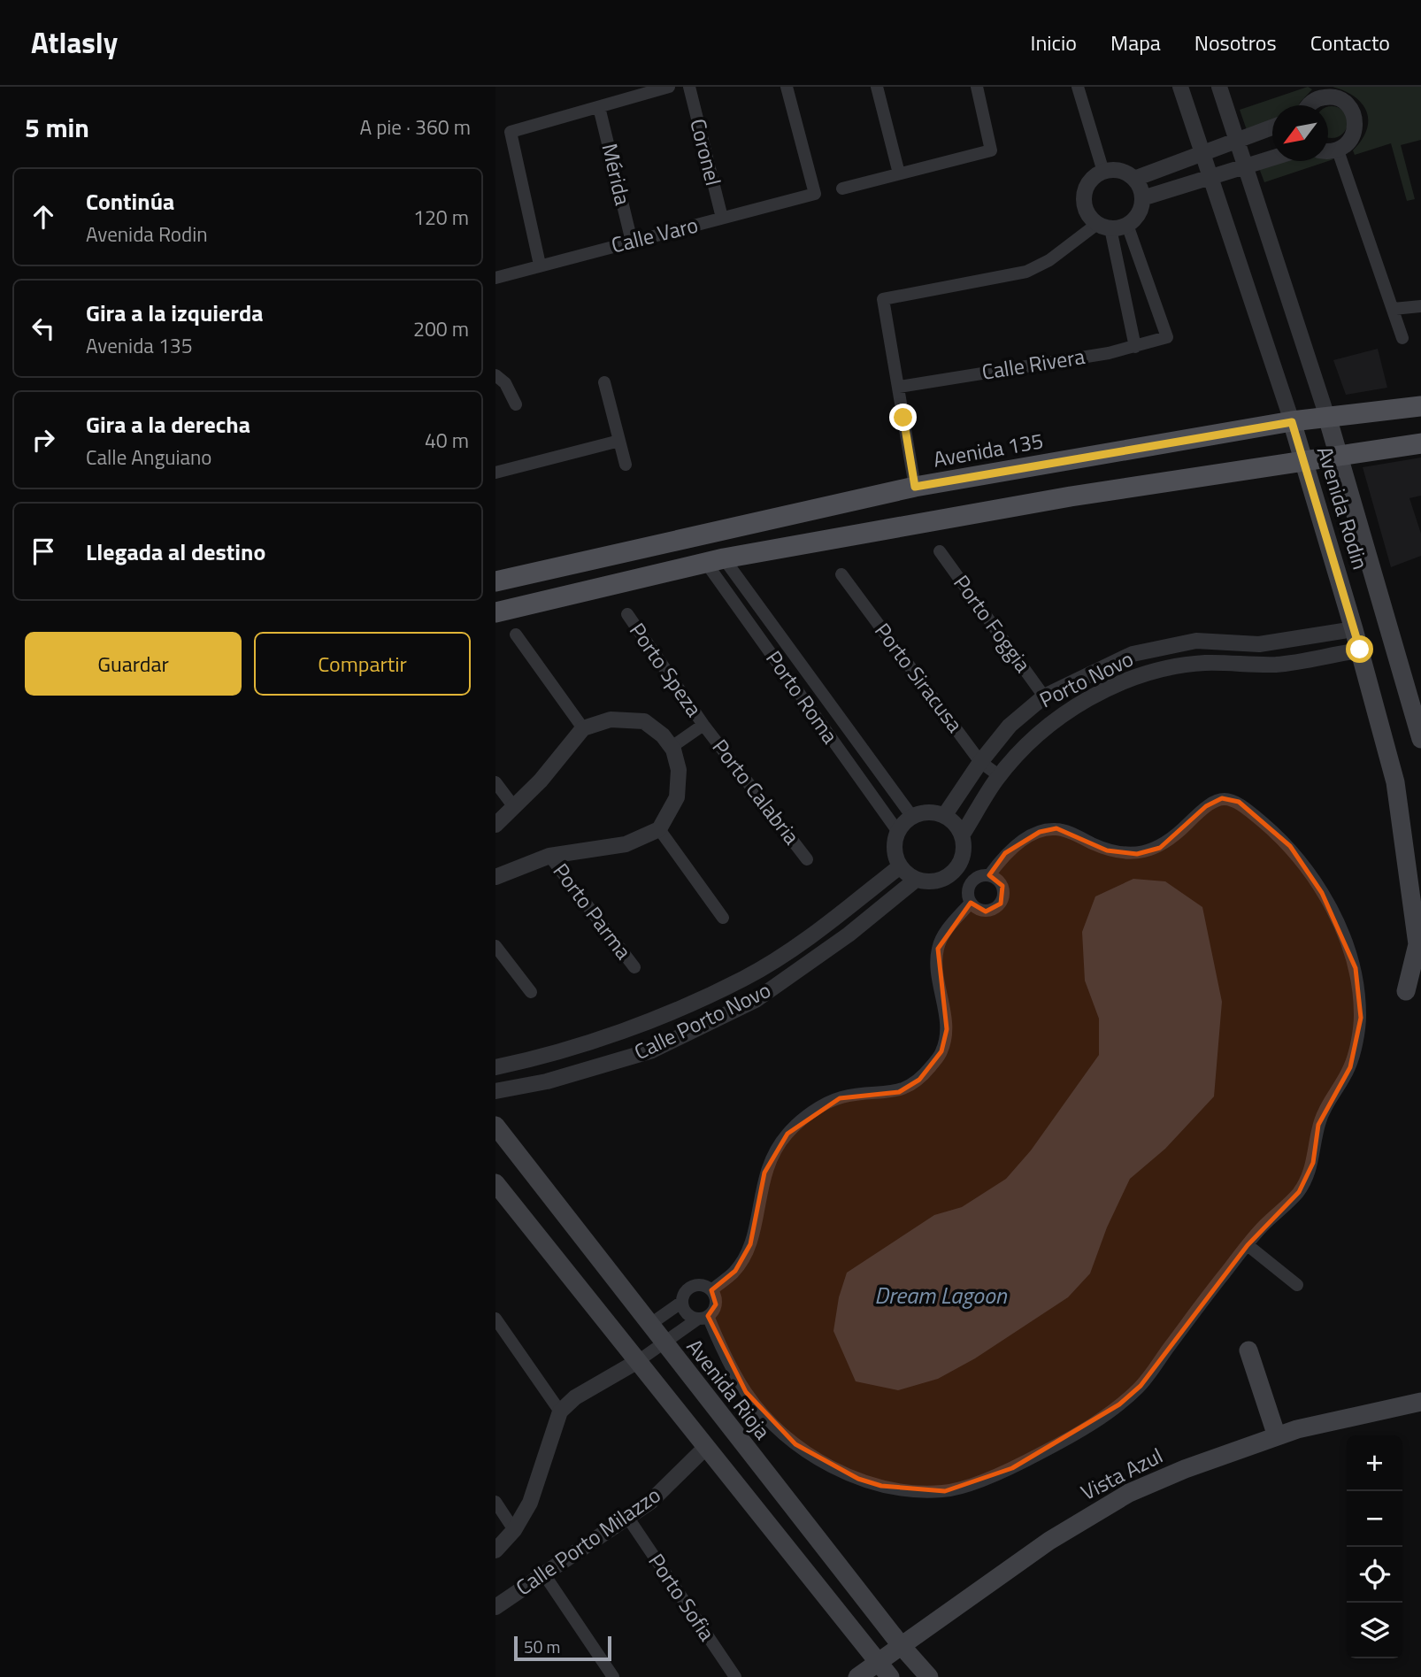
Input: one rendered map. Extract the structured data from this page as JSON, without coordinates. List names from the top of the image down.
{
  "streets": {
    "main road": [
      "Avenida 135",
      "Avenida Rodin",
      "Avenida Rioja",
      "Vista Azul"
    ],
    "street": [
      "Coronel",
      "Mérida",
      "Calle Varo",
      "Calle Rivera",
      "Porto Foggia",
      "Porto Speza",
      "Porto Siracusa",
      "Porto Novo",
      "Porto Roma",
      "Porto Calabria",
      "Porto Parma",
      "Calle Porto Novo",
      "Calle Porto Milazzo",
      "Porto Sofia"
    ]
  },
  "crossings": [
    ["Coronel", "Calle Varo"],
    ["Mérida", "Calle Varo"],
    ["Avenida 135", "Avenida Rodin"],
    ["Avenida Rodin", "Porto Novo"],
    ["Porto Foggia", "Porto Novo"],
    ["Porto Speza", "Porto Calabria"],
    ["Porto Siracusa", "Porto Novo"],
    ["Porto Novo", "Porto Roma"],
    ["Porto Novo", "Calle Porto Novo"],
    ["Porto Roma", "Calle Porto Novo"],
    ["Avenida Rioja", "Vista Azul"],
    ["Calle Porto Milazzo", "Porto Sofia"]
  ],
  "water": ["Dream Lagoon"],
  "scale_bar": "50 m",
  "north": "bottom left",
  "page": {
    "header": "Atlasly",
    "nav": [
      "Inicio",
      "Mapa",
      "Nosotros",
      "Contacto"
    ],
    "heading": ["5 min", "A pie · 360 m"],
    "list": [
      ["Continúa", "Avenida Rodin", "120 m"],
      ["Gira a la izquierda", "Avenida 135", "200 m"],
      ["Gira a la derecha", "Calle Anguiano", "40 m"],
      "Llegada al destino"
    ],
    "buttons": ["Guardar", "Compartir"],
    "map_buttons": ["+", "−"],
    "scale": "50 m"
  }
}
